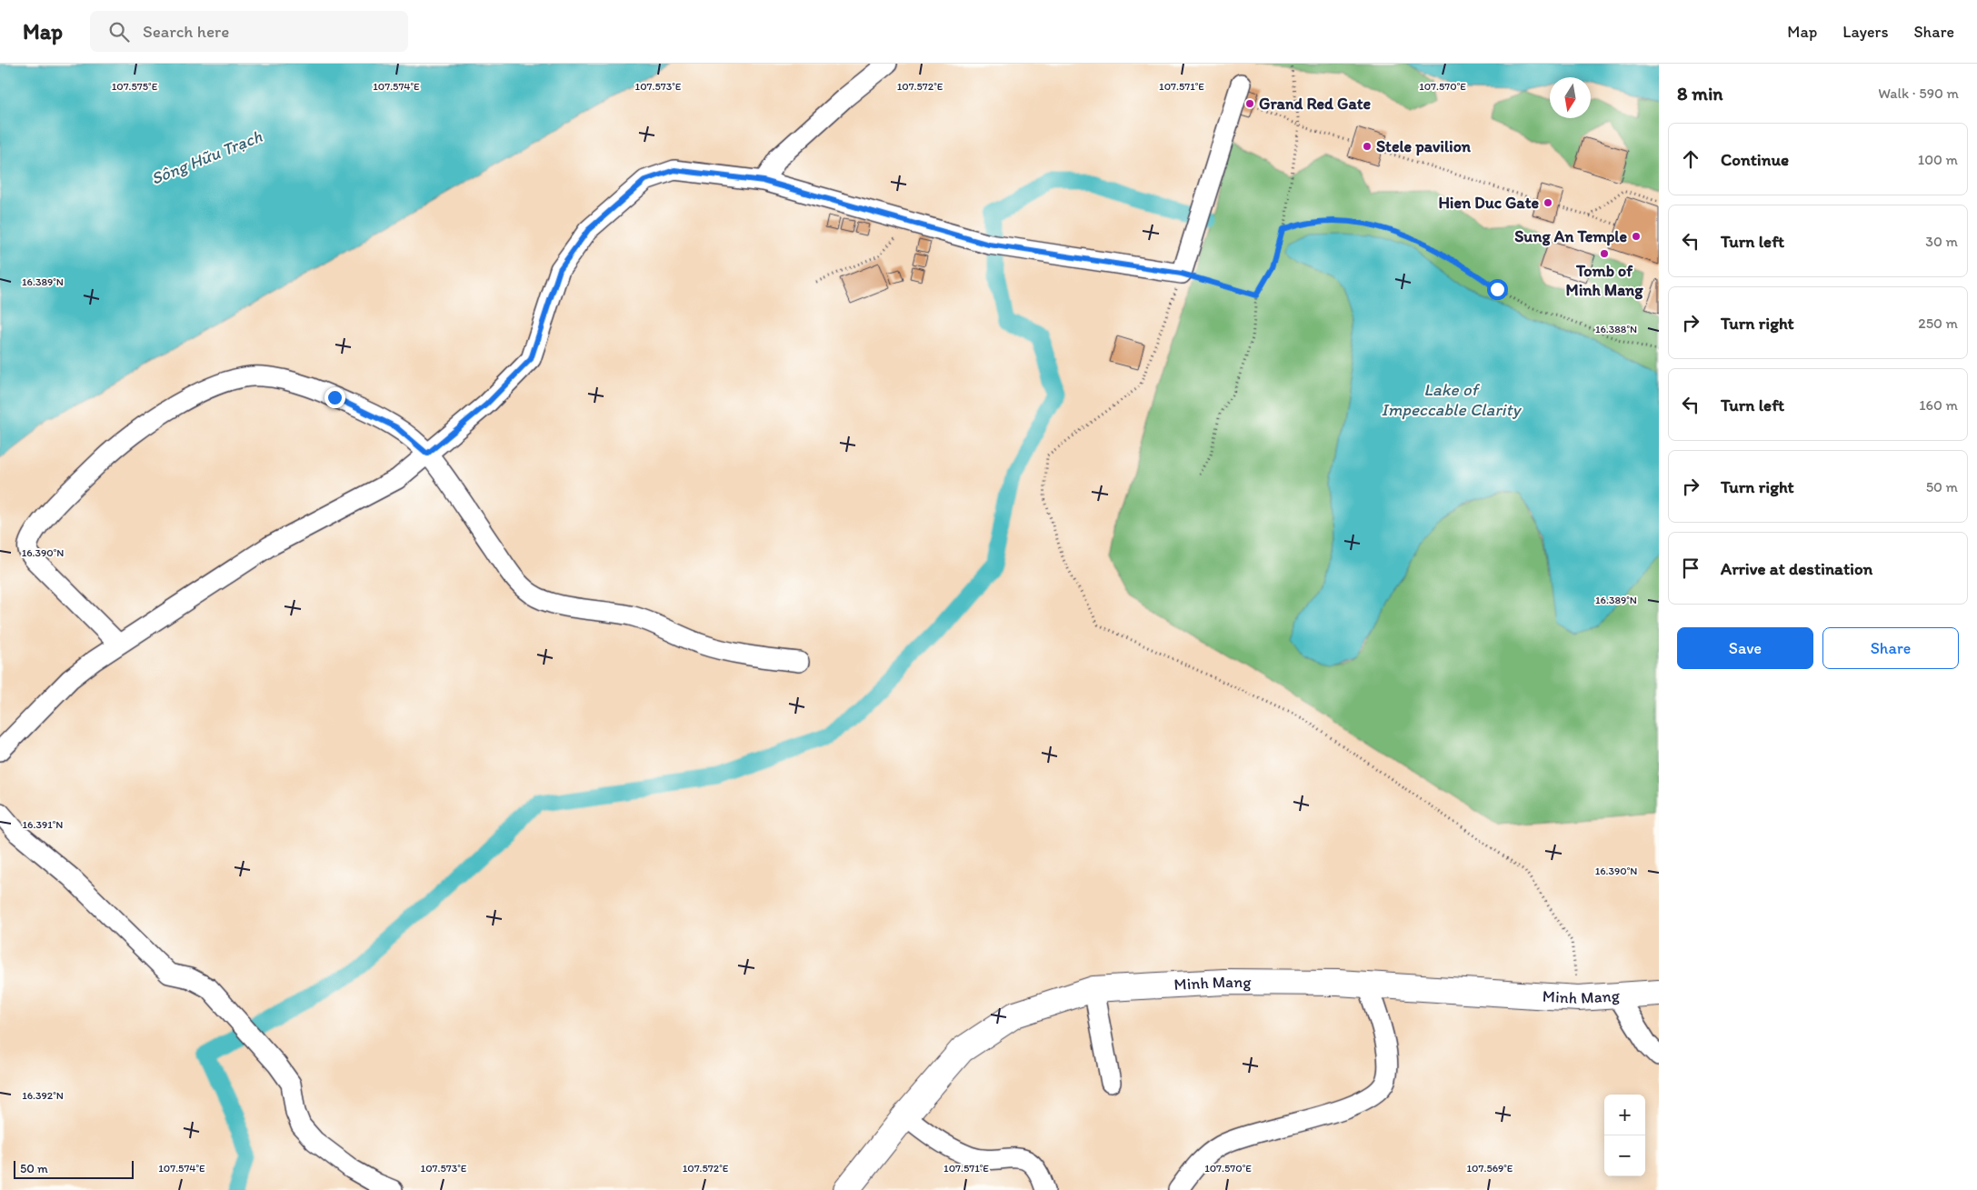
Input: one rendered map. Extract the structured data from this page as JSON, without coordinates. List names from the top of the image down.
{
  "streets": {
    "highway": ["Minh Mang"]
  },
  "water": ["Sông Hữu Trạch", "Lake of Impeccable Clarity"],
  "places": [
    "Grand Red Gate",
    "Stele pavilion",
    "Hien Duc Gate",
    "Sung An Temple",
    "Tomb of Minh Mang"
  ],
  "scale_bar": "50 m",
  "north": "bottom",
  "page": {
    "header": "Map",
    "search": "Search here",
    "nav": ["Map", "Layers", "Share"],
    "heading": ["8 min", "Walk · 590 m"],
    "list": [
      ["Continue", "100 m"],
      ["Turn left", "30 m"],
      ["Turn right", "250 m"],
      ["Turn left", "160 m"],
      ["Turn right", "50 m"],
      "Arrive at destination"
    ],
    "buttons": ["Save", "Share"],
    "map_buttons": ["+", "−"],
    "scale": "50 m"
  },
  "coordinates": [
    "107.574°E",
    "107.573°E",
    "107.572°E",
    "107.571°E",
    "107.570°E",
    "107.575°E",
    "16.389°N",
    "16.388°N",
    "16.390°N",
    "16.391°N",
    "16.392°N",
    "107.569°E"
  ]
}
